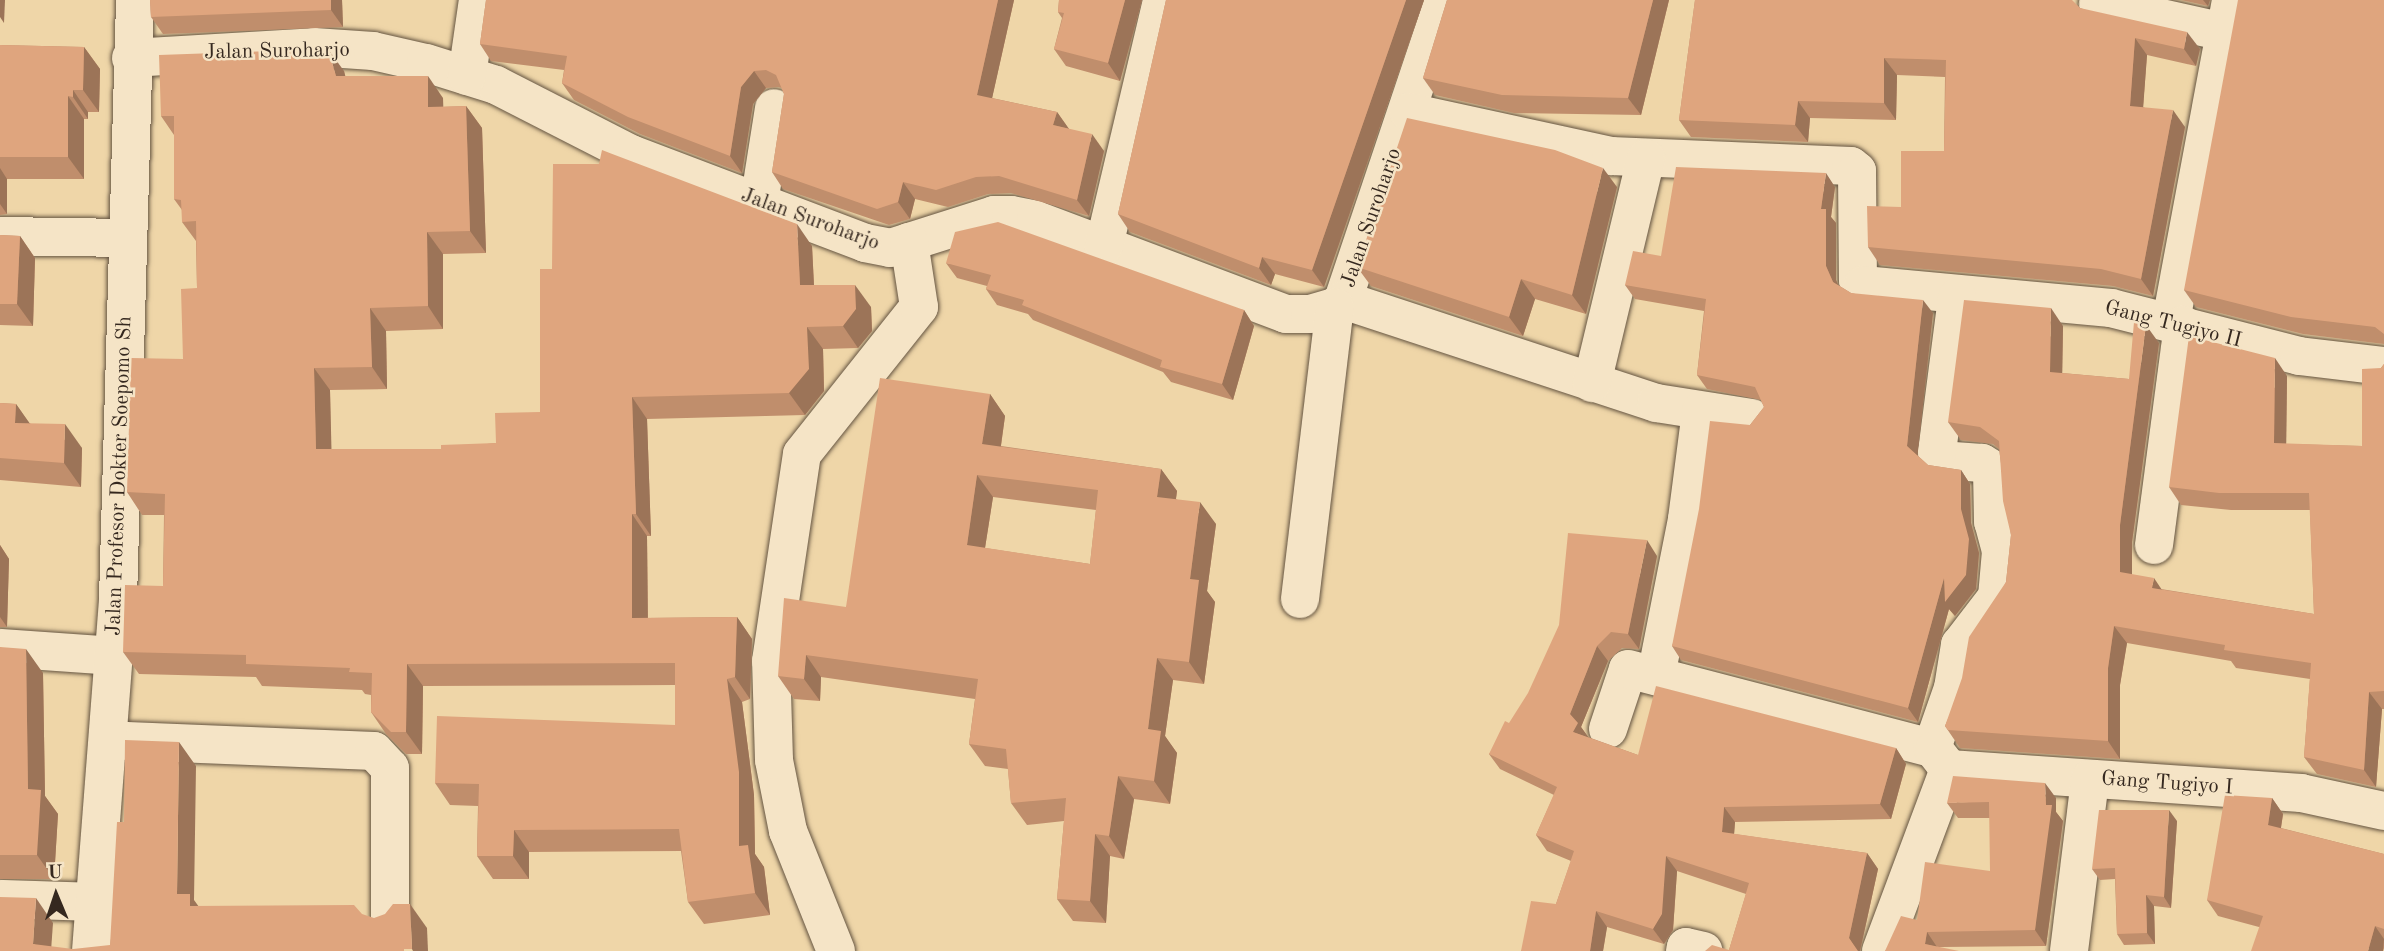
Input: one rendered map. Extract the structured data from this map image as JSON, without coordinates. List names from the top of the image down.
{
  "streets": {
    "street": [
      "Jalan Suroharjo",
      "Gang Tugiyo II",
      "Jalan Profesor Dokter Soepomo Sh",
      "Gang Tugiyo I"
    ]
  },
  "crossings": [
    ["Jalan Suroharjo", "Jalan Profesor Dokter Soepomo Sh"]
  ],
  "north": "top"
}
